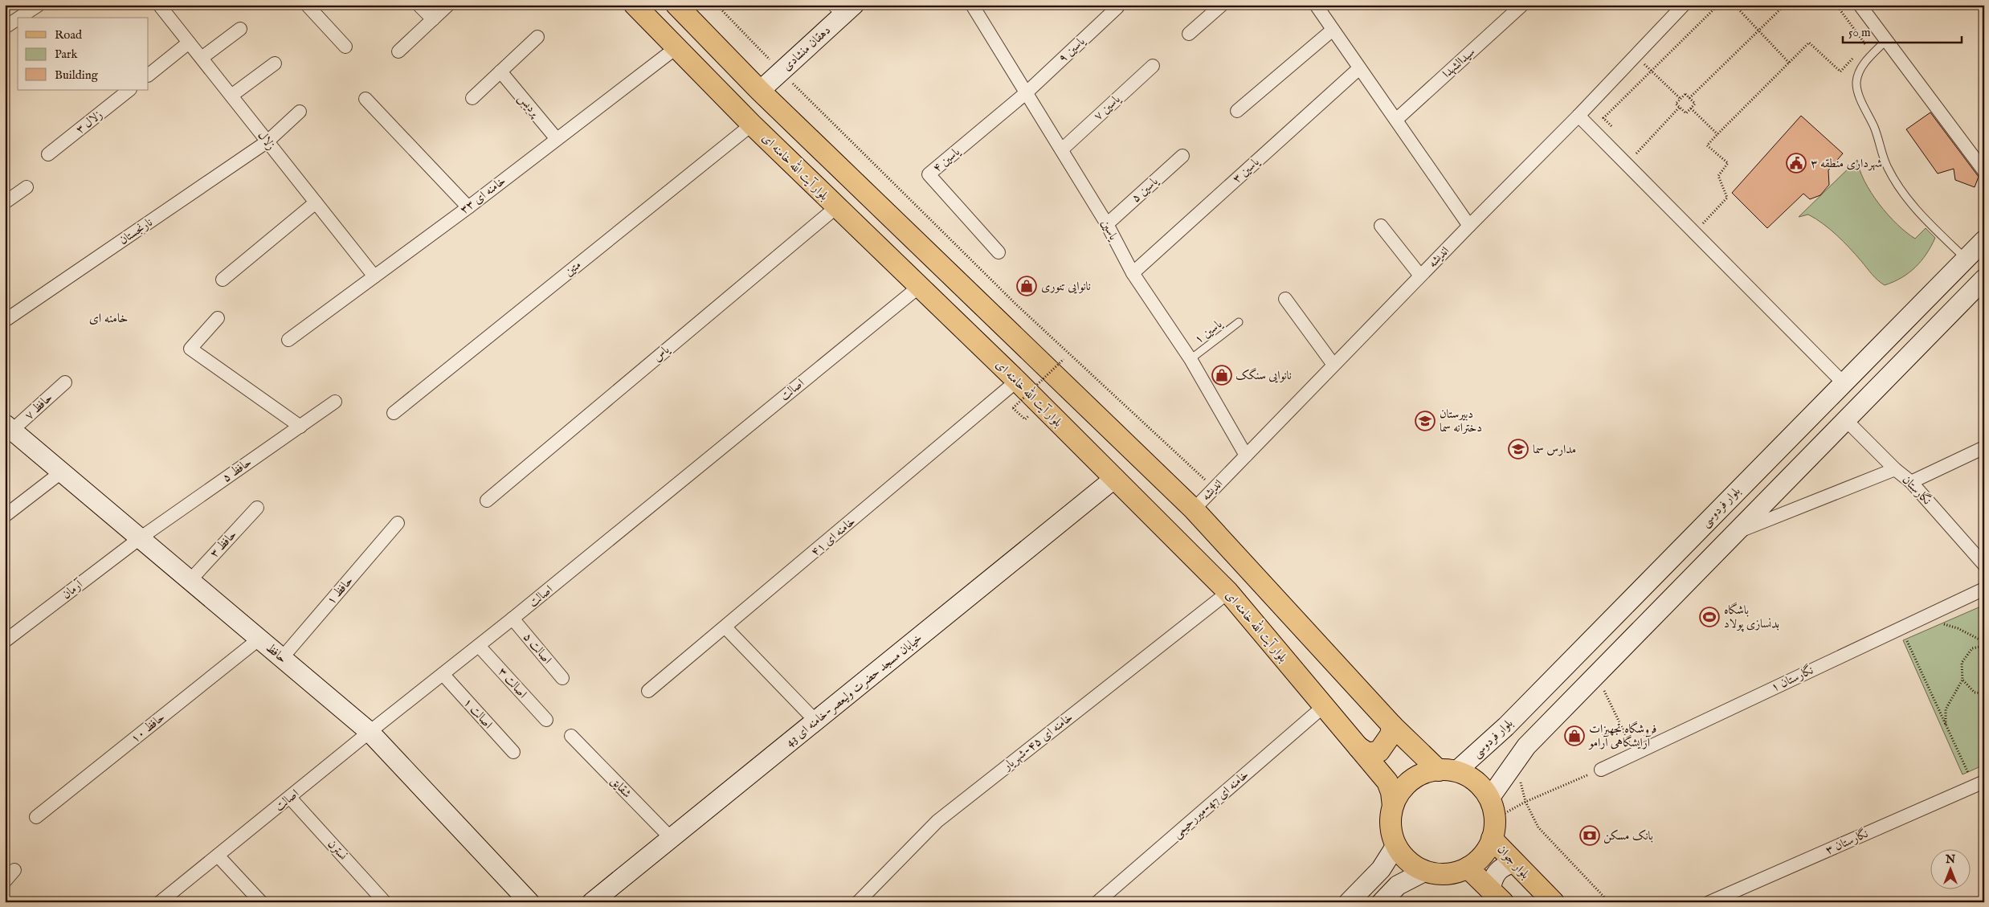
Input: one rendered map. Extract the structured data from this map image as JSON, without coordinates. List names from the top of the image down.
{
  "streets": {
    "main road": [
      "دهقان منشادی",
      "بلوار آیت الله خامنه ای",
      "بلوار فردوسی",
      "حافظ",
      "خیابان مسجد حضرت ولیعصر-خامنه ای 43",
      "بلوار جوان"
    ],
    "street": [
      "یاسین ۹",
      "سیدالشهدا",
      "پردیس",
      "یاسین ۷",
      "۳ زلال",
      "زلال",
      "یاسین ۴",
      "یاسین ۳",
      "یاسین ۵",
      "خامنه ای ۳۳",
      "یاسین",
      "نارنجستان",
      "اندیشه",
      "متین",
      "یاس",
      "اصالت",
      "حافظ ۷",
      "حافظ ۵",
      "نگارستان",
      "خامنه ای ۴۱",
      "حافظ ۳",
      "آرمان",
      "حافظ ۱",
      "اصالت ۵",
      "نگارستان ۱",
      "اصالت ۳",
      "اصالت ۱",
      "حافظ ۱۰",
      "خامنه ای ۴۵-شهریار",
      "شقایق",
      "خامنه ای 47-میررحیمی",
      "نگارستان ۳",
      "نسترن"
    ],
    "lane": ["یاسین ۱"]
  },
  "crossings": [
    ["یاسین ۹", "یاسین ۴"],
    ["یاسین ۹", "یاسین"],
    ["پردیس", "خامنه ای ۳۳"],
    ["یاسین ۷", "یاسین"],
    ["زلال", "خامنه ای ۳۳"],
    ["زلال", "نارنجستان"],
    ["یاسین ۴", "یاسین"],
    ["بلوار آیت الله خامنه ای", "خامنه ای ۳۳"],
    ["بلوار آیت الله خامنه ای", "متین"],
    ["بلوار آیت الله خامنه ای", "یاس"],
    ["بلوار آیت الله خامنه ای", "اصالت"],
    ["بلوار آیت الله خامنه ای", "بلوار فردوسی"],
    ["بلوار آیت الله خامنه ای", "خامنه ای ۴۱"],
    ["بلوار آیت الله خامنه ای", "خیابان مسجد حضرت ولیعصر-خامنه ای 43"],
    ["بلوار آیت الله خامنه ای", "خامنه ای ۴۵-شهریار"],
    ["بلوار آیت الله خامنه ای", "خامنه ای 47-میررحیمی"],
    ["بلوار آیت الله خامنه ای", "بلوار جوان"],
    ["یاسین ۳", "یاسین"],
    ["یاسین ۵", "یاسین"],
    ["یاسین", "اندیشه"],
    ["یاسین", "یاسین ۱"],
    ["اصالت", "اصالت ۵"],
    ["اصالت", "حافظ"],
    ["اصالت", "اصالت ۳"],
    ["اصالت", "اصالت ۱"],
    ["اصالت", "نسترن"],
    ["حافظ ۷", "حافظ"],
    ["حافظ ۵", "آرمان"],
    ["حافظ ۵", "حافظ"],
    ["بلوار فردوسی", "بلوار جوان"],
    ["حافظ ۳", "حافظ"],
    ["آرمان", "حافظ"],
    ["حافظ ۱", "حافظ"],
    ["حافظ", "حافظ ۱۰"],
    ["خیابان مسجد حضرت ولیعصر-خامنه ای 43", "شقایق"]
  ],
  "districts": ["خامنه ای"],
  "places": {
    "public building": ["شهرداری منطقه ۳"],
    "shop": ["نانوایی تنوری", "نانوایی سنگک", "فروشگاه تجهیزات آرایشگاهی آرامو"],
    "school or university": ["دبیرستان دخترانه سما", "مدارس سما"],
    "sports": ["باشگاه بدنسازی پولاد"],
    "bank": ["بانک مسکن"]
  },
  "legend": ["Road", "Park", "Building"],
  "scale_bar": "50 m",
  "north": "top"
}
